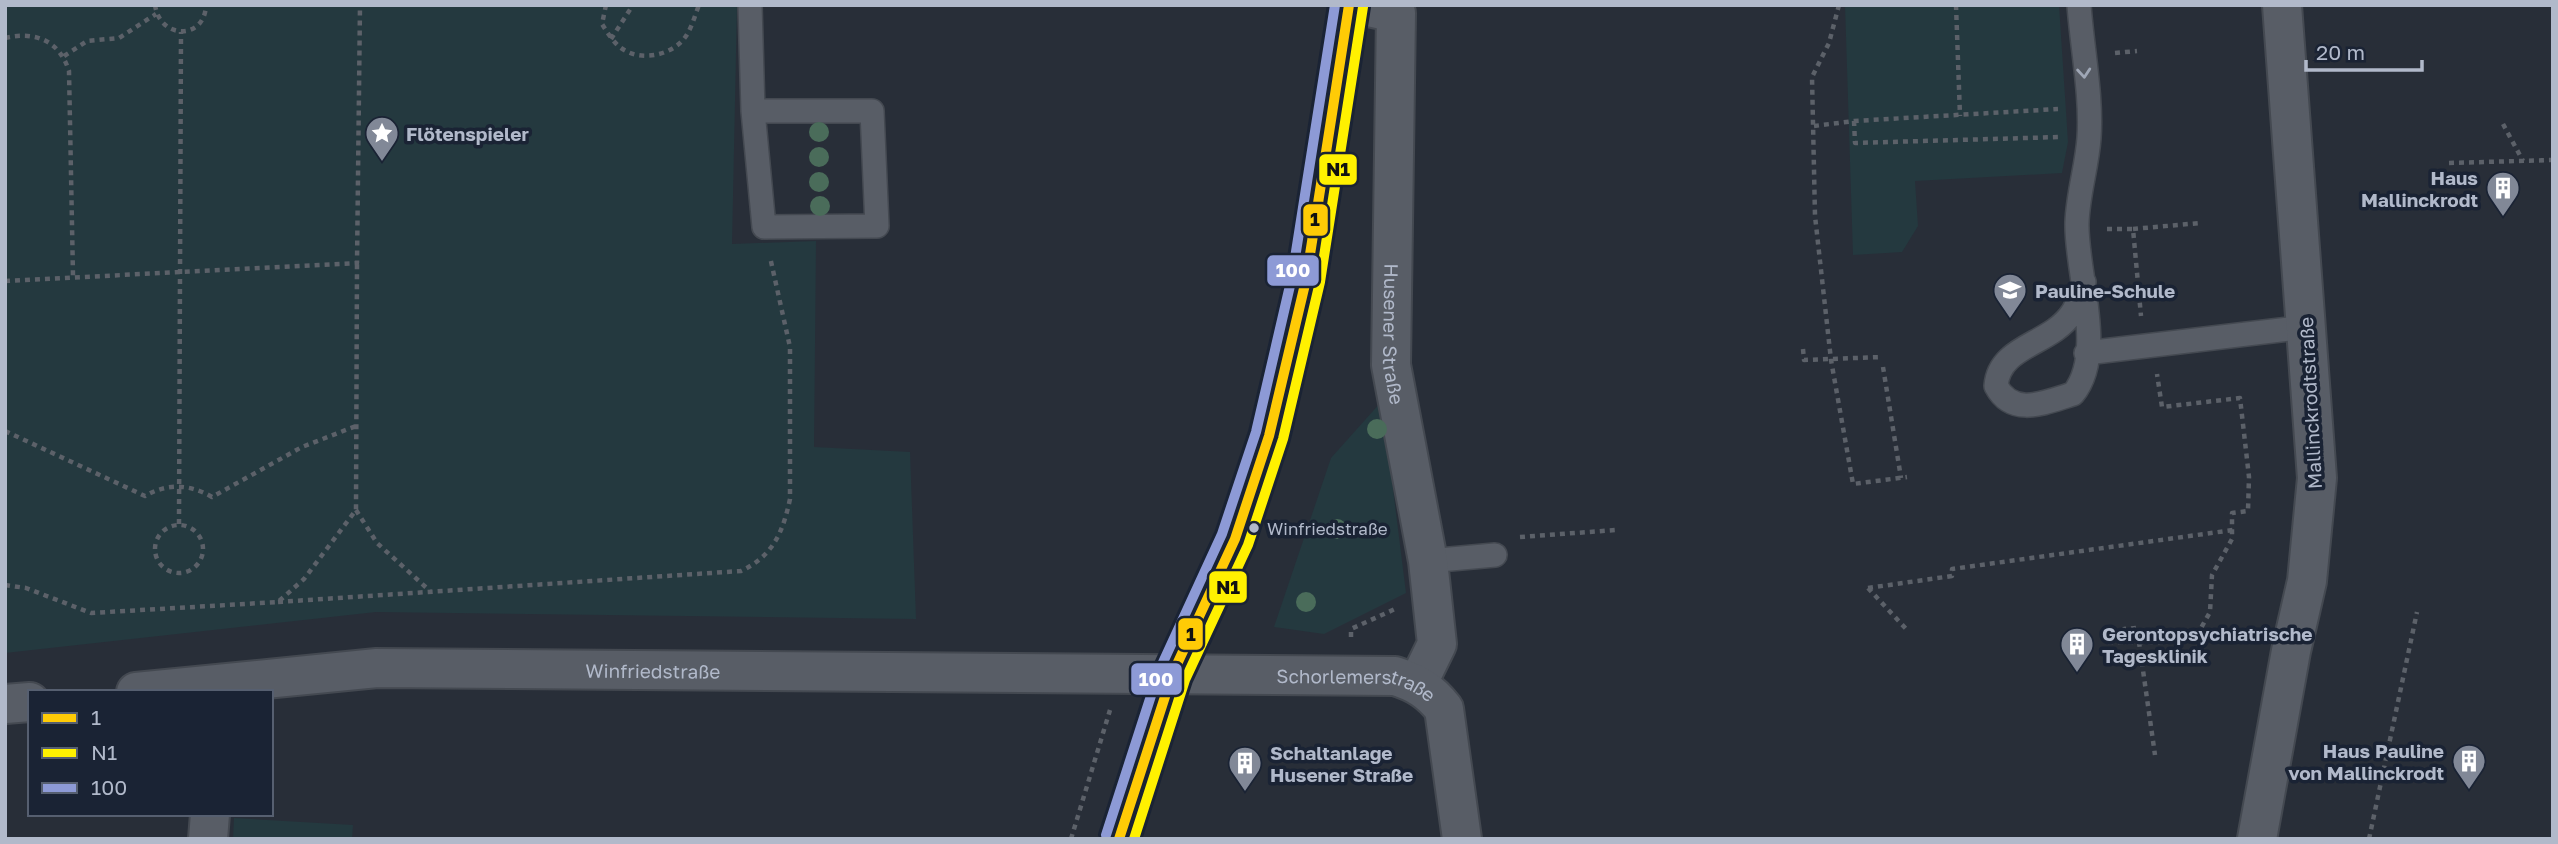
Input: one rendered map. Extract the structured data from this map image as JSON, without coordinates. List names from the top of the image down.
{
  "streets": {
    "street": [
      "Husener Straße",
      "Mallinckrodtstraße",
      "Winfriedstraße",
      "Schorlemerstraße"
    ]
  },
  "crossings": [
    ["Husener Straße", "Schorlemerstraße"],
    ["Winfriedstraße", "Schorlemerstraße"]
  ],
  "places": {
    "place": ["Flötenspieler"],
    "building": [
      "Haus Mallinckrodt",
      "Gerontopsychiatrische Tagesklinik",
      "Haus Pauline von Mallinckrodt",
      "Schaltanlage Husener Straße"
    ],
    "school or university": ["Pauline-Schule"],
    "other": ["Winfriedstraße"]
  },
  "lines": ["transit line 1", "transit line 100", "transit line N1"],
  "legend": ["1", "N1", "100"],
  "scale_bar": "20 m"
}
